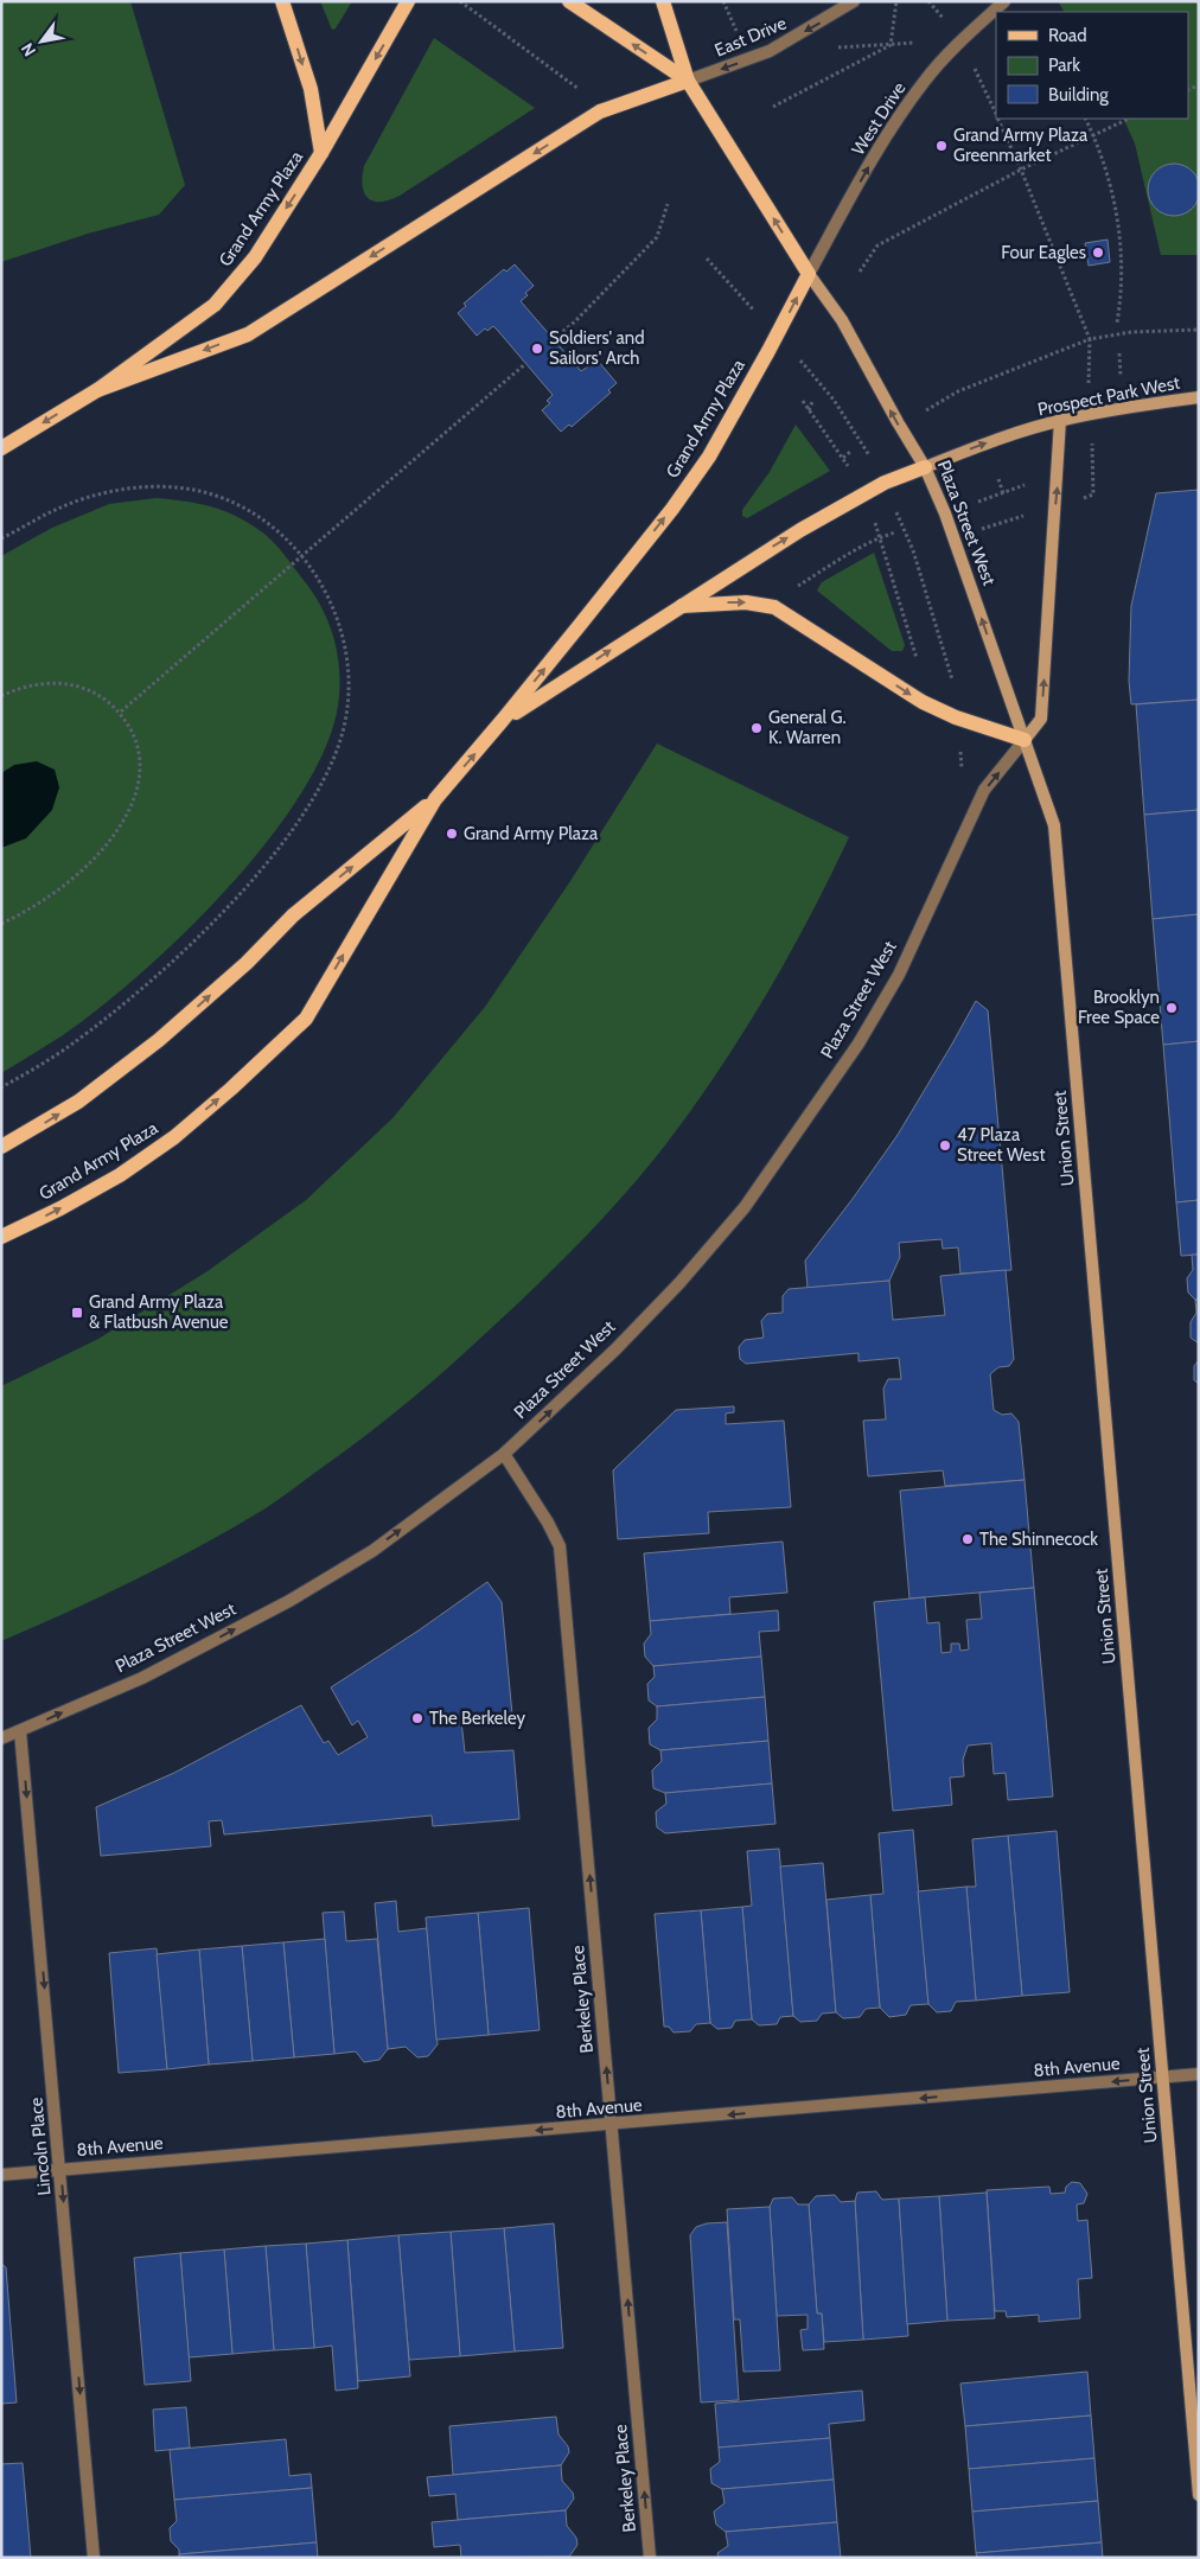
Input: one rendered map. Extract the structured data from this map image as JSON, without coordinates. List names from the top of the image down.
{
  "streets": {
    "main road": [
      "Grand Army Plaza",
      "Prospect Park West",
      "Plaza Street West",
      "Union Street"
    ],
    "street": [
      "East Drive",
      "West Drive",
      "Berkeley Place",
      "8th Avenue",
      "Lincoln Place"
    ]
  },
  "crossings": [
    ["East Drive", "Plaza Street West"],
    ["West Drive", "Grand Army Plaza"],
    ["West Drive", "Plaza Street West"],
    ["Grand Army Plaza", "Plaza Street West"],
    ["Prospect Park West", "Plaza Street West"],
    ["Plaza Street West", "Union Street"],
    ["Plaza Street West", "Berkeley Place"],
    ["Plaza Street West", "Lincoln Place"],
    ["Union Street", "8th Avenue"],
    ["Berkeley Place", "8th Avenue"],
    ["8th Avenue", "Lincoln Place"]
  ],
  "one_way": [
    "East Drive",
    "West Drive",
    "Prospect Park West",
    "Berkeley Place",
    "8th Avenue",
    "Lincoln Place"
  ],
  "places": {
    "other": [
      "Grand Army Plaza Greenmarket",
      "Four Eagles",
      "Soldiers' and Sailors' Arch",
      "General G. K. Warren",
      "Grand Army Plaza",
      "Brooklyn Free Space",
      "47 Plaza Street West",
      "The Shinnecock",
      "The Berkeley"
    ],
    "transit": ["Grand Army Plaza & Flatbush Avenue"]
  },
  "legend": ["Road", "Park", "Building"],
  "north": "bottom left"
}
